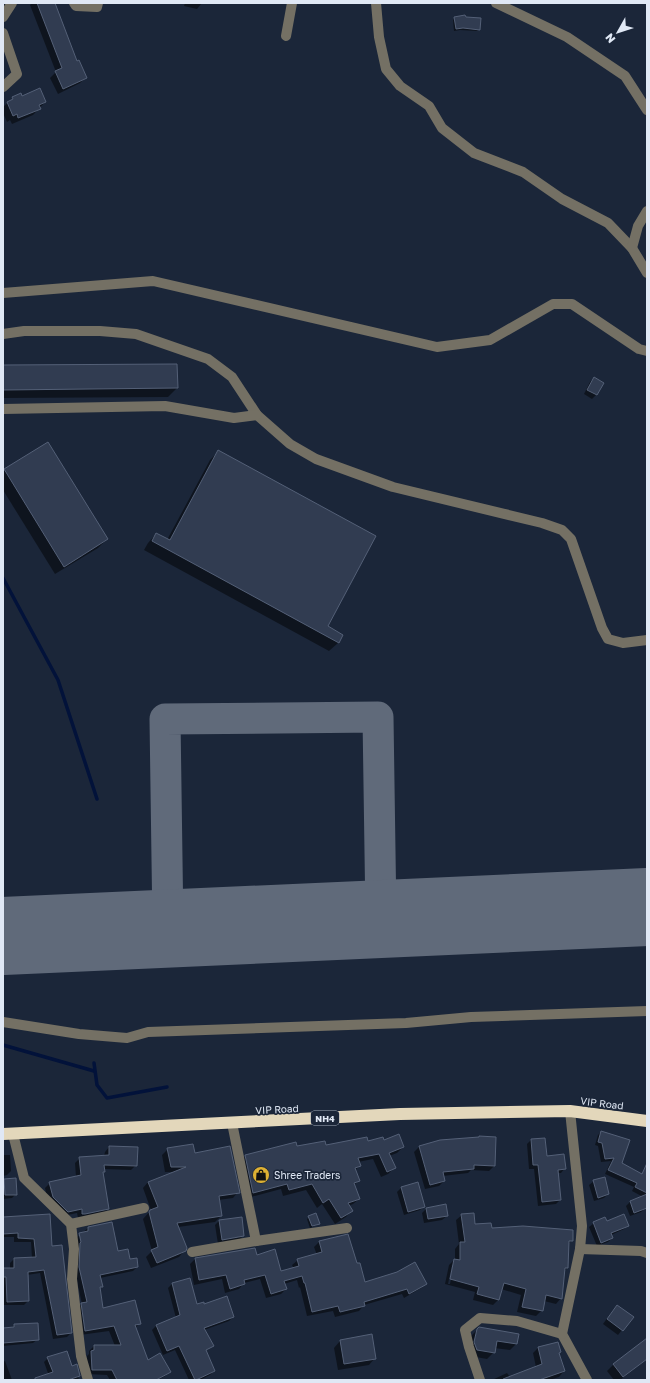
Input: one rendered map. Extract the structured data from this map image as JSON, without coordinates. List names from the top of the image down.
{
  "streets": {
    "highway": ["VIP Road", "NH4"]
  },
  "places": {
    "shop": ["Shree Traders"]
  },
  "north": "bottom left"
}
